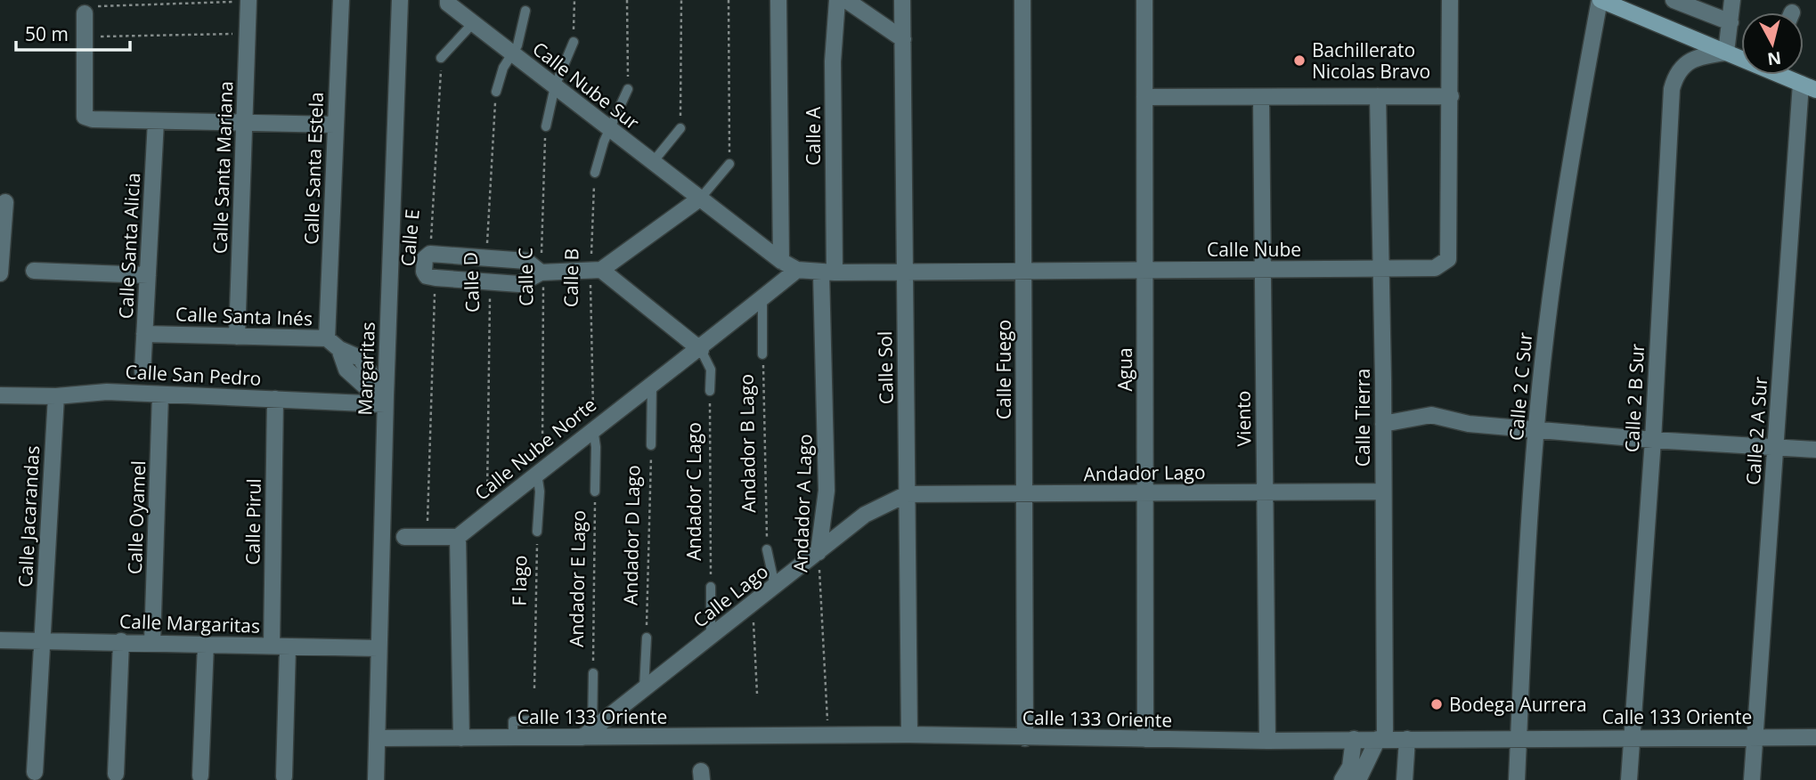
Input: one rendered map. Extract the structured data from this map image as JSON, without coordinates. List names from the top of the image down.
{
  "streets": {
    "street": [
      "Calle Nube Sur",
      "Calle A",
      "Calle Santa Mariana",
      "Calle Santa Estela",
      "Calle E",
      "Calle Santa Alicia",
      "Calle Nube",
      "Calle Santa Inés",
      "Calle Sol",
      "Margaritas",
      "Calle Fuego",
      "Agua",
      "Calle San Pedro",
      "Calle 2 C Sur",
      "Calle 2 B Sur",
      "Calle Tierra",
      "Viento",
      "Calle 2 A Sur",
      "Calle Nube Norte",
      "Andador Lago",
      "Andador A Lago",
      "Calle Jacarandas",
      "Calle Oyamel",
      "Calle Pirul",
      "Calle Lago",
      "Calle Margaritas",
      "Calle 133 Oriente"
    ],
    "lane": [
      "Andador B Lago",
      "Andador C Lago",
      "Andador D Lago",
      "Andador E Lago",
      "F lago"
    ],
    "path": ["Calle C", "Calle B", "Calle D"]
  },
  "crossings": [
    ["Calle Nube Sur", "Calle Nube"],
    ["Calle Nube Sur", "Calle Nube Norte"],
    ["Calle A", "Calle Nube"],
    ["Calle A", "Andador A Lago"],
    ["Calle Santa Mariana", "Calle Santa Inés"],
    ["Calle Santa Estela", "Calle Santa Inés"],
    ["Calle Santa Alicia", "Calle Santa Inés"],
    ["Calle Nube", "Calle Sol"],
    ["Calle Nube", "Calle Fuego"],
    ["Calle Nube", "Agua"],
    ["Calle Nube", "Calle Tierra"],
    ["Calle Nube", "Viento"],
    ["Calle Nube", "Calle Nube Norte"],
    ["Calle Nube", "Andador A Lago"],
    ["Calle C", "Calle Nube Norte"],
    ["Calle C", "F lago"],
    ["Calle B", "Calle Nube Norte"],
    ["Calle B", "Andador E Lago"],
    ["Calle D", "Calle Nube Norte"],
    ["Calle Sol", "Andador Lago"],
    ["Calle Sol", "Calle Lago"],
    ["Calle Sol", "Calle 133 Oriente"],
    ["Margaritas", "Calle San Pedro"],
    ["Margaritas", "Calle Margaritas"],
    ["Margaritas", "Calle 133 Oriente"],
    ["Calle Fuego", "Andador Lago"],
    ["Calle Fuego", "Calle 133 Oriente"],
    ["Agua", "Andador Lago"],
    ["Agua", "Calle 133 Oriente"],
    ["Calle San Pedro", "Calle Jacarandas"],
    ["Calle San Pedro", "Calle Oyamel"],
    ["Calle San Pedro", "Calle Pirul"],
    ["Calle 2 C Sur", "Calle 133 Oriente"],
    ["Calle 2 B Sur", "Calle 133 Oriente"],
    ["Calle Tierra", "Andador Lago"],
    ["Calle Tierra", "Calle 133 Oriente"],
    ["Viento", "Andador Lago"],
    ["Viento", "Calle 133 Oriente"],
    ["Calle 2 A Sur", "Calle 133 Oriente"],
    ["Andador B Lago", "Calle Nube Norte"],
    ["Calle Nube Norte", "Andador D Lago"],
    ["Calle Nube Norte", "Andador E Lago"],
    ["Calle Nube Norte", "F lago"],
    ["Andador Lago", "Calle Lago"],
    ["Andador C Lago", "Calle Lago"],
    ["Andador A Lago", "Calle Lago"],
    ["Andador A Lago", "Calle 133 Oriente"],
    ["Calle Jacarandas", "Calle Margaritas"],
    ["Calle Oyamel", "Calle Margaritas"],
    ["Calle Pirul", "Calle Margaritas"],
    ["Andador E Lago", "Calle Lago"],
    ["Andador E Lago", "Calle 133 Oriente"],
    ["Calle Lago", "Calle 133 Oriente"]
  ],
  "places": ["Bachillerato Nicolas Bravo", "Bodega Aurrera"],
  "scale_bar": "50 m",
  "north": "bottom"
}
